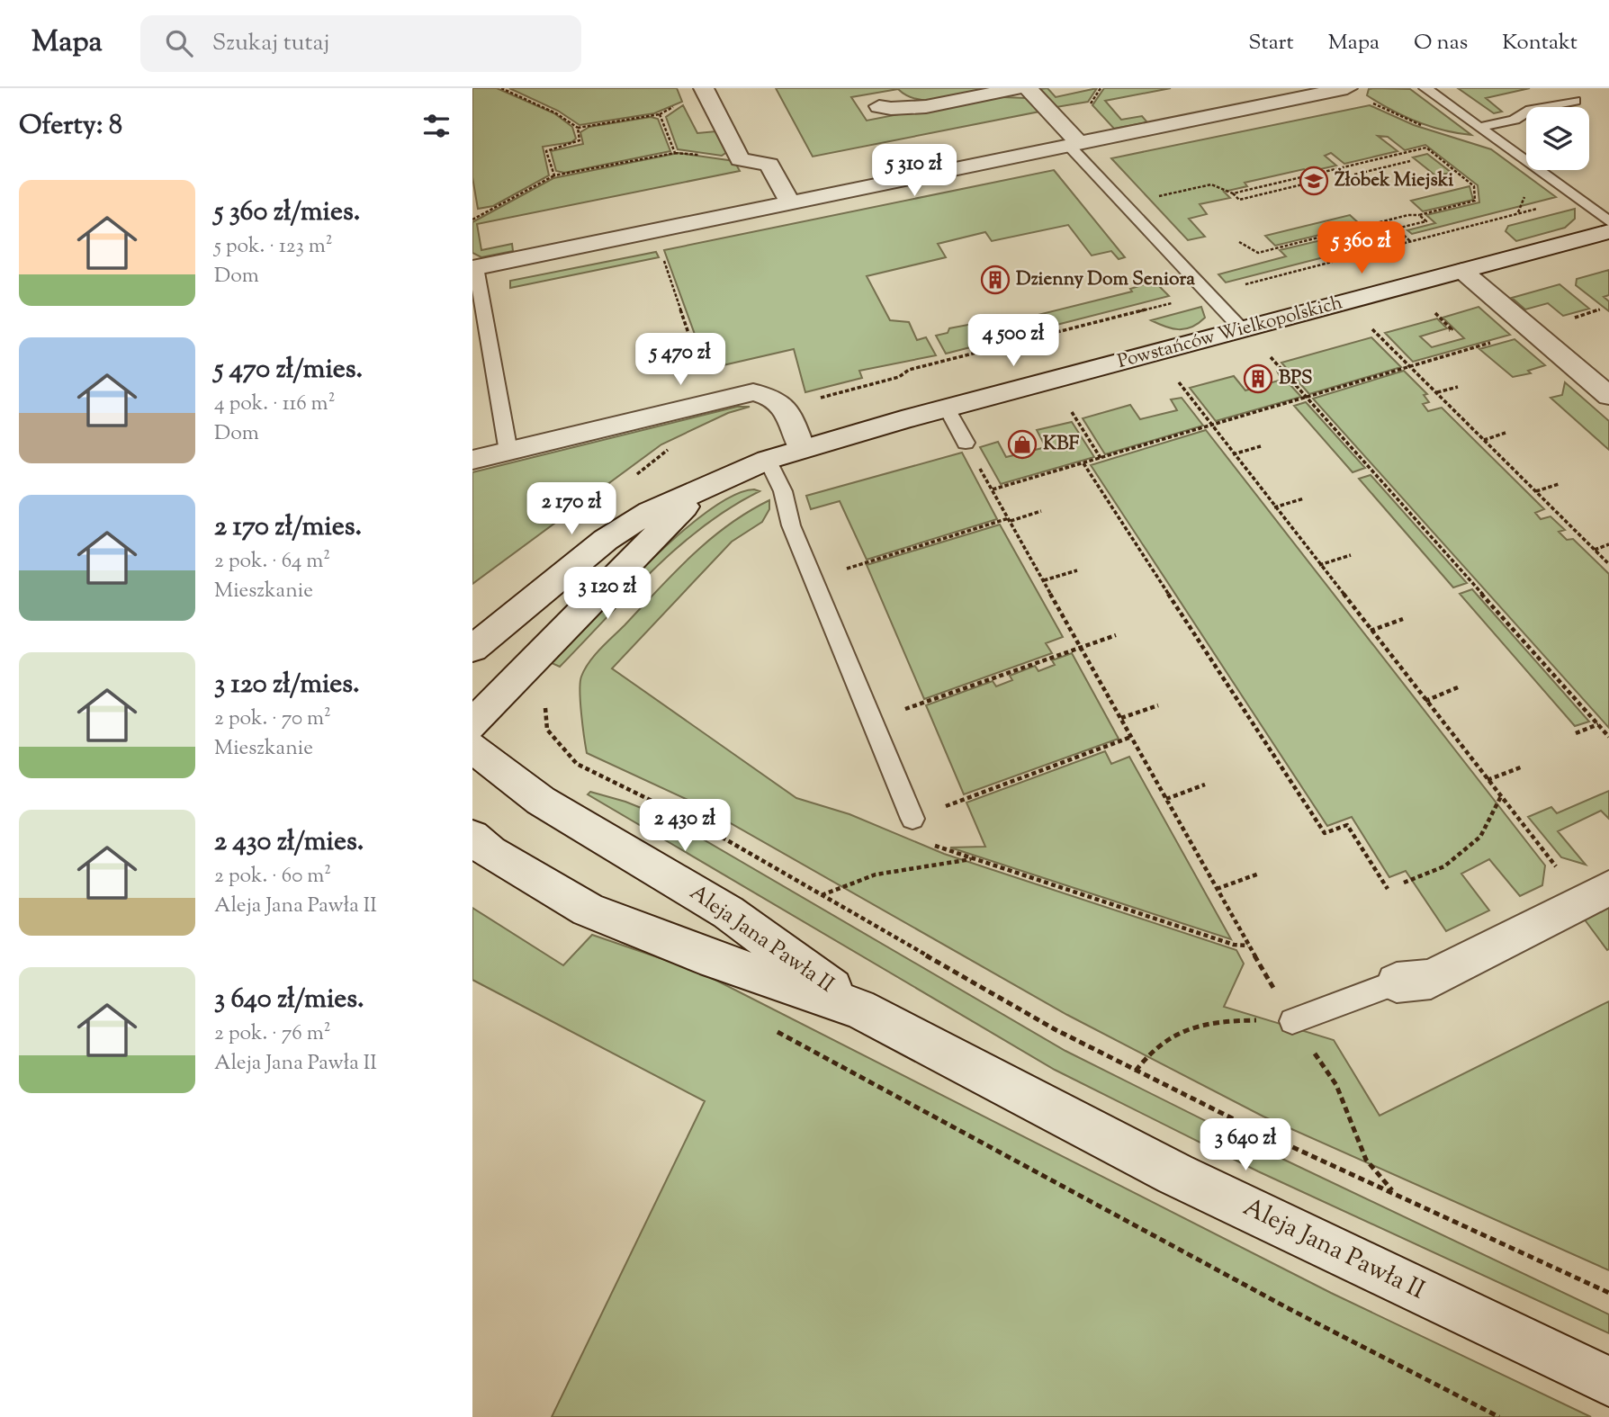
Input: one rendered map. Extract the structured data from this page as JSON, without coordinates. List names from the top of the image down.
{
  "streets": {
    "street": ["Powstańców Wielkopolskich", "Aleja Jana Pawła II"]
  },
  "places": {
    "school or university": ["Żłobek Miejski"],
    "building": ["Dzienny Dom Seniora", "BPS"],
    "shop": ["KBF"]
  },
  "page": {
    "header": "Mapa",
    "search": "Szukaj tutaj",
    "nav": [
      "Start",
      "Mapa",
      "O nas",
      "Kontakt"
    ],
    "heading": "Oferty: 8",
    "price": [
      "5 310 zł",
      "5 360 zł",
      "4 500 zł",
      "5 470 zł",
      "2 170 zł",
      "3 120 zł",
      "2 430 zł",
      "3 640 zł"
    ],
    "list": [
      {
        "name": "5 360 zł/mies.",
        "note": "5 pok. · 123 m² · Dom"
      },
      {
        "name": "5 470 zł/mies.",
        "note": "4 pok. · 116 m² · Dom"
      },
      {
        "name": "2 170 zł/mies.",
        "note": "2 pok. · 64 m² · Mieszkanie"
      },
      {
        "name": "3 120 zł/mies.",
        "note": "2 pok. · 70 m² · Mieszkanie"
      },
      {
        "name": "2 430 zł/mies.",
        "note": "2 pok. · 60 m² · Aleja Jana Pawła II"
      },
      {
        "name": "3 640 zł/mies.",
        "note": "2 pok. · 76 m² · Aleja Jana Pawła II"
      }
    ]
  }
}
